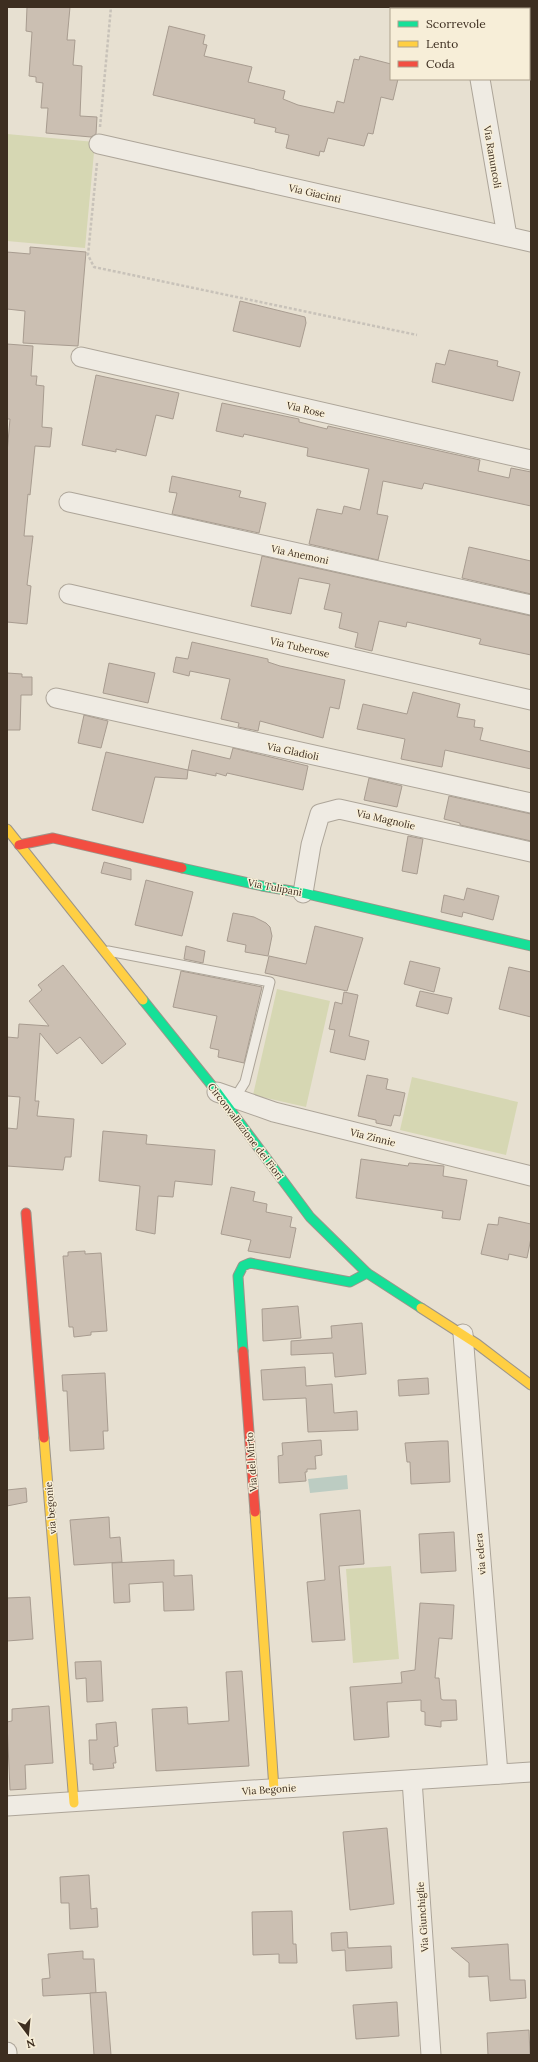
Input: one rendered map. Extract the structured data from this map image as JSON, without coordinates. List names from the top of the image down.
{
  "streets": {
    "street": [
      "Via Ranuncoli",
      "Via Giacinti",
      "Via Rose",
      "Via Anemoni",
      "Via Tuberose",
      "Via Gladioli",
      "Via Magnolie",
      "Via Tulipani",
      "Circonvallazione dei Fiori",
      "Via Zinnie",
      "Via del Mirto",
      "via begonie",
      "via edera",
      "Via Begonie",
      "Via Giunchiglie"
    ]
  },
  "crossings": [
    ["Via Ranuncoli", "Via Giacinti"],
    ["Via Magnolie", "Via Tulipani"],
    ["Via Tulipani", "Circonvallazione dei Fiori"],
    ["Circonvallazione dei Fiori", "Via Zinnie"],
    ["Circonvallazione dei Fiori", "Via del Mirto"],
    ["Circonvallazione dei Fiori", "via edera"],
    ["Via del Mirto", "Via Begonie"],
    ["via begonie", "Via Begonie"],
    ["via edera", "Via Begonie"],
    ["Via Begonie", "Via Giunchiglie"]
  ],
  "legend": ["Scorrevole", "Lento", "Coda"],
  "north": "bottom"
}
